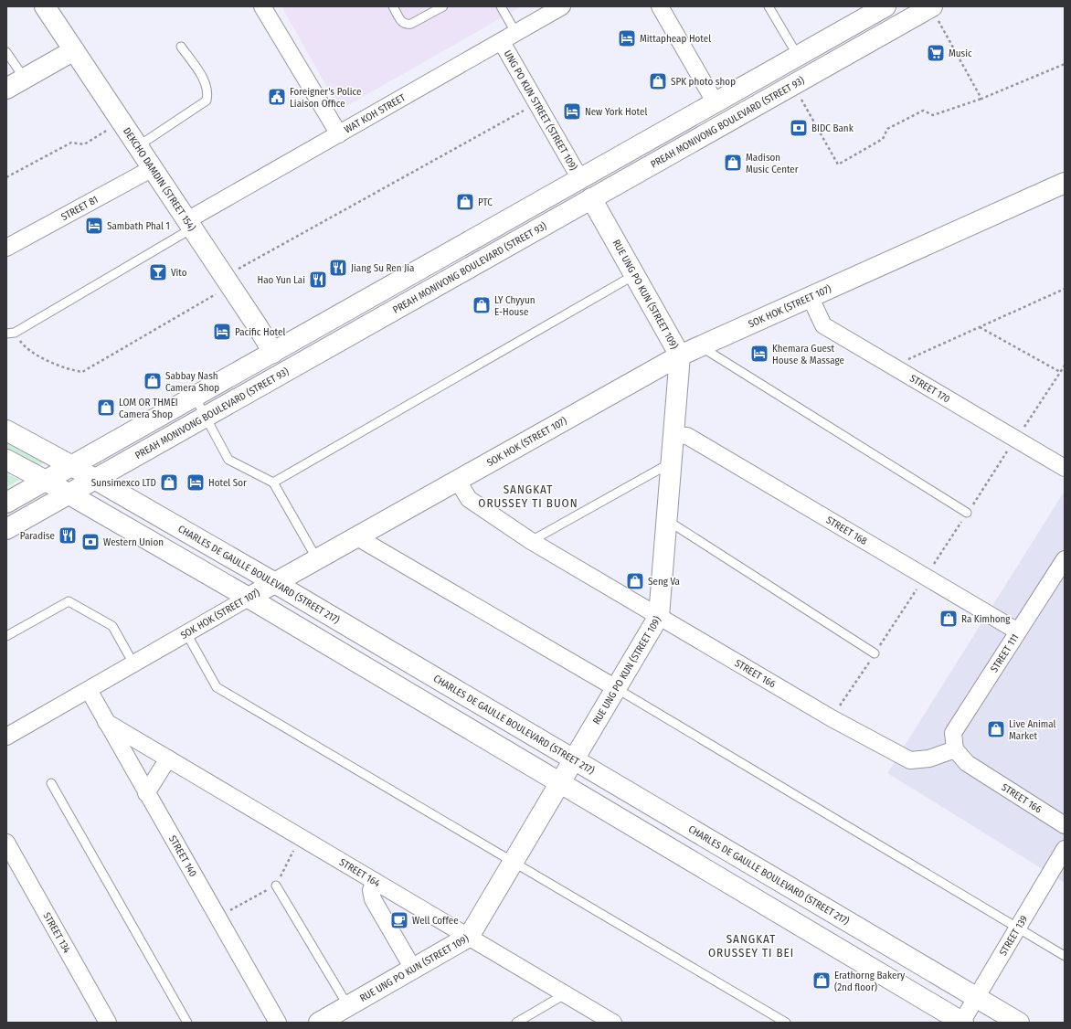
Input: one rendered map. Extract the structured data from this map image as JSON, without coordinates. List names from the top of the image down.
{
  "streets": {
    "main road": [
      "PREAH MONIVONG BOULEVARD (STREET 93)",
      "DEKCHO DAMDIN (STREET 154)",
      "RUE UNG PO KUN (STREET 109)",
      "SOK HOK (STREET 107)",
      "CHARLES DE GAULLE BOULEVARD (STREET 217)"
    ],
    "street": [
      "UNG PO KUN STREET (STREET 109)",
      "WAT KOH STREET",
      "STREET 81",
      "STREET 170",
      "STREET 168",
      "STREET 111",
      "STREET 166",
      "STREET 140",
      "STREET 164",
      "STREET 134",
      "STREET 139"
    ]
  },
  "crossings": [
    ["UNG PO KUN STREET (STREET 109)", "WAT KOH STREET"],
    ["WAT KOH STREET", "DEKCHO DAMDIN (STREET 154)"],
    ["PREAH MONIVONG BOULEVARD (STREET 93)", "RUE UNG PO KUN (STREET 109)"],
    ["PREAH MONIVONG BOULEVARD (STREET 93)", "CHARLES DE GAULLE BOULEVARD (STREET 217)"],
    ["DEKCHO DAMDIN (STREET 154)", "STREET 81"],
    ["RUE UNG PO KUN (STREET 109)", "SOK HOK (STREET 107)"],
    ["RUE UNG PO KUN (STREET 109)", "STREET 168"],
    ["RUE UNG PO KUN (STREET 109)", "CHARLES DE GAULLE BOULEVARD (STREET 217)"],
    ["RUE UNG PO KUN (STREET 109)", "STREET 166"],
    ["RUE UNG PO KUN (STREET 109)", "STREET 164"],
    ["SOK HOK (STREET 107)", "STREET 170"],
    ["SOK HOK (STREET 107)", "CHARLES DE GAULLE BOULEVARD (STREET 217)"],
    ["SOK HOK (STREET 107)", "STREET 166"],
    ["SOK HOK (STREET 107)", "STREET 140"],
    ["STREET 168", "STREET 111"],
    ["CHARLES DE GAULLE BOULEVARD (STREET 217)", "STREET 139"],
    ["STREET 111", "STREET 166"],
    ["STREET 140", "STREET 164"]
  ],
  "districts": ["SANGKAT ORUSSEY TI BUON", "SANGKAT ORUSSEY TI BEI"],
  "places": {
    "hotel": [
      "Mittapheap Hotel",
      "New York Hotel",
      "Sambath Phal 1",
      "Pacific Hotel",
      "Khemara Guest House & Massage",
      "Hotel Sor"
    ],
    "supermarket": ["Music"],
    "shop": [
      "SPK photo shop",
      "Madison Music Center",
      "PTC",
      "LY Chyyun E-House",
      "Sabbay Nash Camera Shop",
      "LOM OR THMEI Camera Shop",
      "Sunsimexco LTD",
      "Seng Va",
      "Ra Kimhong",
      "Live Animal Market",
      "Erathorng Bakery (2nd floor)"
    ],
    "public building": ["Foreigner's Police Liaison Office"],
    "bank": ["BIDC Bank", "Western Union"],
    "restaurant": ["Jiang Su Ren Jia", "Hao Yun Lai", "Paradise"],
    "bar": ["Vito"],
    "cafe": ["Well Coffee"]
  }
}
